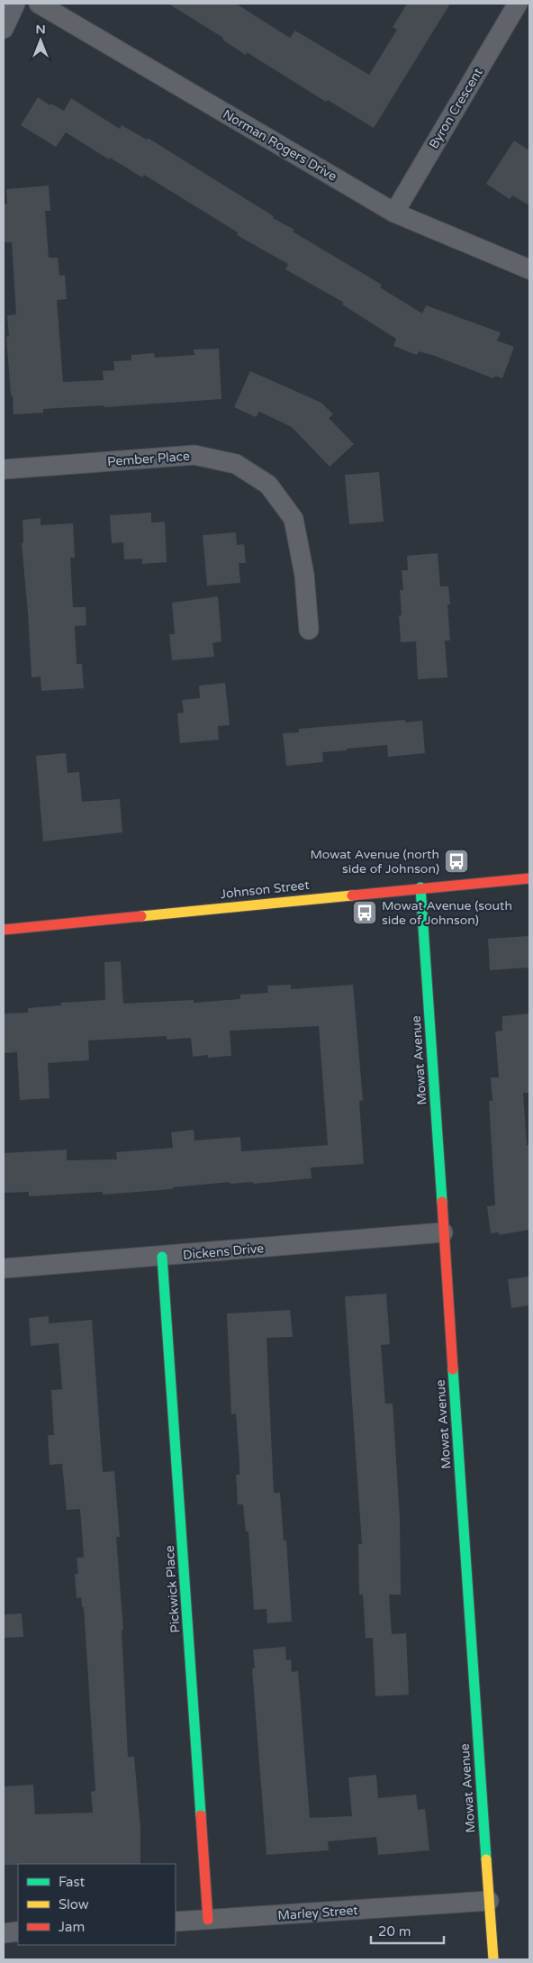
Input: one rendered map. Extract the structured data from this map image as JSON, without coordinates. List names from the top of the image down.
{
  "streets": {
    "street": [
      "Byron Crescent",
      "Norman Rogers Drive",
      "Pember Place",
      "Johnson Street",
      "Mowat Avenue",
      "Dickens Drive",
      "Pickwick Place",
      "Marley Street"
    ]
  },
  "crossings": [
    ["Byron Crescent", "Norman Rogers Drive"],
    ["Johnson Street", "Mowat Avenue"],
    ["Mowat Avenue", "Dickens Drive"],
    ["Mowat Avenue", "Marley Street"],
    ["Dickens Drive", "Pickwick Place"],
    ["Pickwick Place", "Marley Street"]
  ],
  "places": {
    "bus stop": ["Mowat Avenue (north side of Johnson)", "Mowat Avenue (south side of Johnson)"]
  },
  "legend": ["Fast", "Slow", "Jam"],
  "scale_bar": "20 m",
  "north": "top"
}
